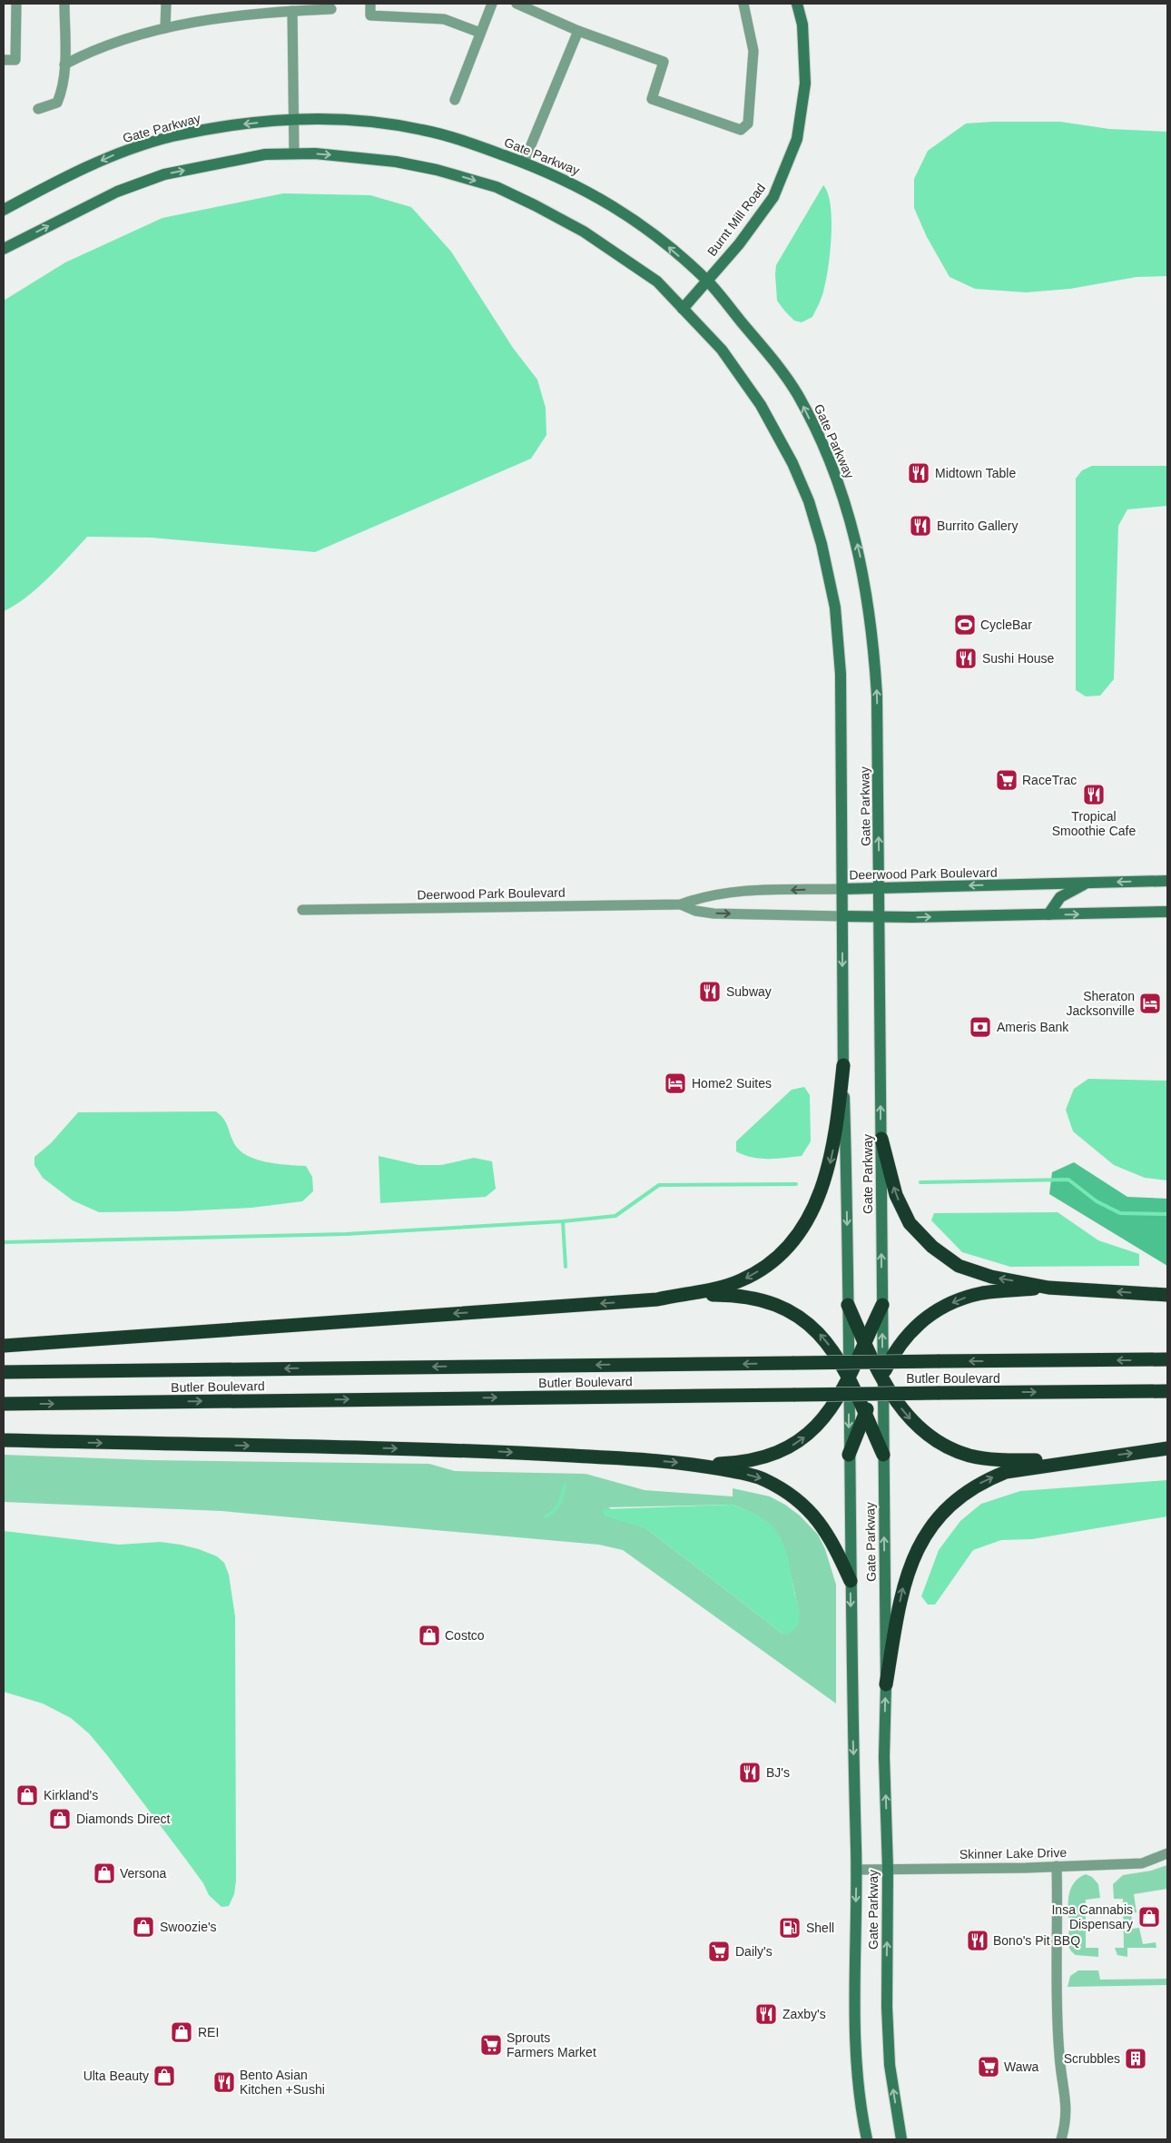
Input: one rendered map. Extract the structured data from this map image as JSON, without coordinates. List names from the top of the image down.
{
  "streets": {
    "highway": ["Butler Boulevard"],
    "main road": ["Gate Parkway", "Burnt Mill Road", "Deerwood Park Boulevard"],
    "street": ["Skinner Lake Drive"]
  },
  "crossings": [
    ["Gate Parkway", "Burnt Mill Road"],
    ["Gate Parkway", "Deerwood Park Boulevard"],
    ["Gate Parkway", "Skinner Lake Drive"]
  ],
  "places": {
    "restaurant": [
      "Midtown Table",
      "Burrito Gallery",
      "Sushi House",
      "Tropical Smoothie Cafe",
      "Subway",
      "BJ's",
      "Bono's Pit BBQ",
      "Zaxby's",
      "Bento Asian Kitchen +Sushi"
    ],
    "sports": ["CycleBar"],
    "supermarket": [
      "RaceTrac",
      "Daily's",
      "Sprouts Farmers Market",
      "Wawa"
    ],
    "hotel": ["Sheraton Jacksonville", "Home2 Suites"],
    "bank": ["Ameris Bank"],
    "shop": [
      "Costco",
      "Kirkland's",
      "Diamonds Direct",
      "Versona",
      "Insa Cannabis Dispensary",
      "Swoozie's",
      "REI",
      "Ulta Beauty"
    ],
    "fuel station": ["Shell"],
    "building": ["Scrubbles"]
  }
}
